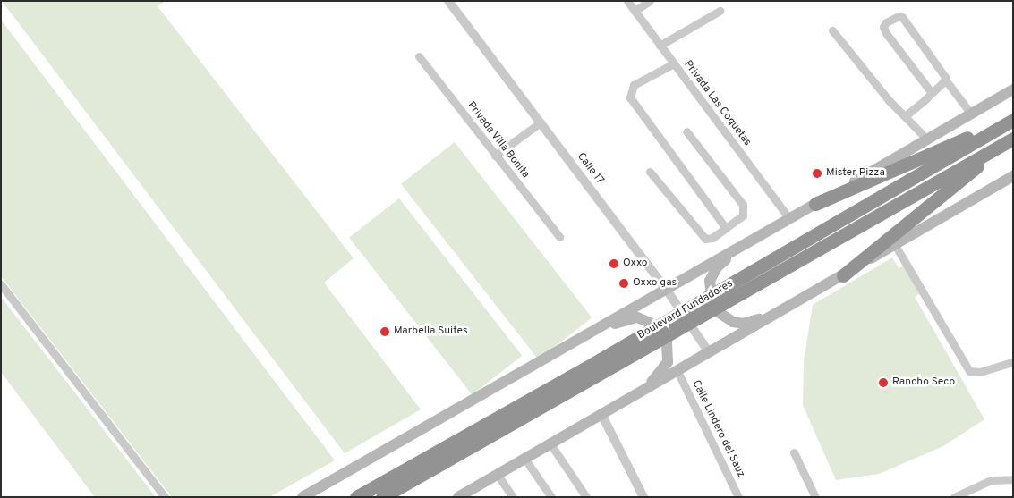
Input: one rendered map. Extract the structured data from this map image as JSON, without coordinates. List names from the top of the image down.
{
  "streets": {
    "highway": ["Boulevard Fundadores"],
    "street": [
      "Privada Las Coquetas",
      "Privada Villa Bonita",
      "Calle 17",
      "Calle Lindero del Sauz"
    ]
  },
  "places": [
    "Mister Pizza",
    "Oxxo",
    "Oxxo gas",
    "Marbella Suites",
    "Rancho Seco"
  ]
}
